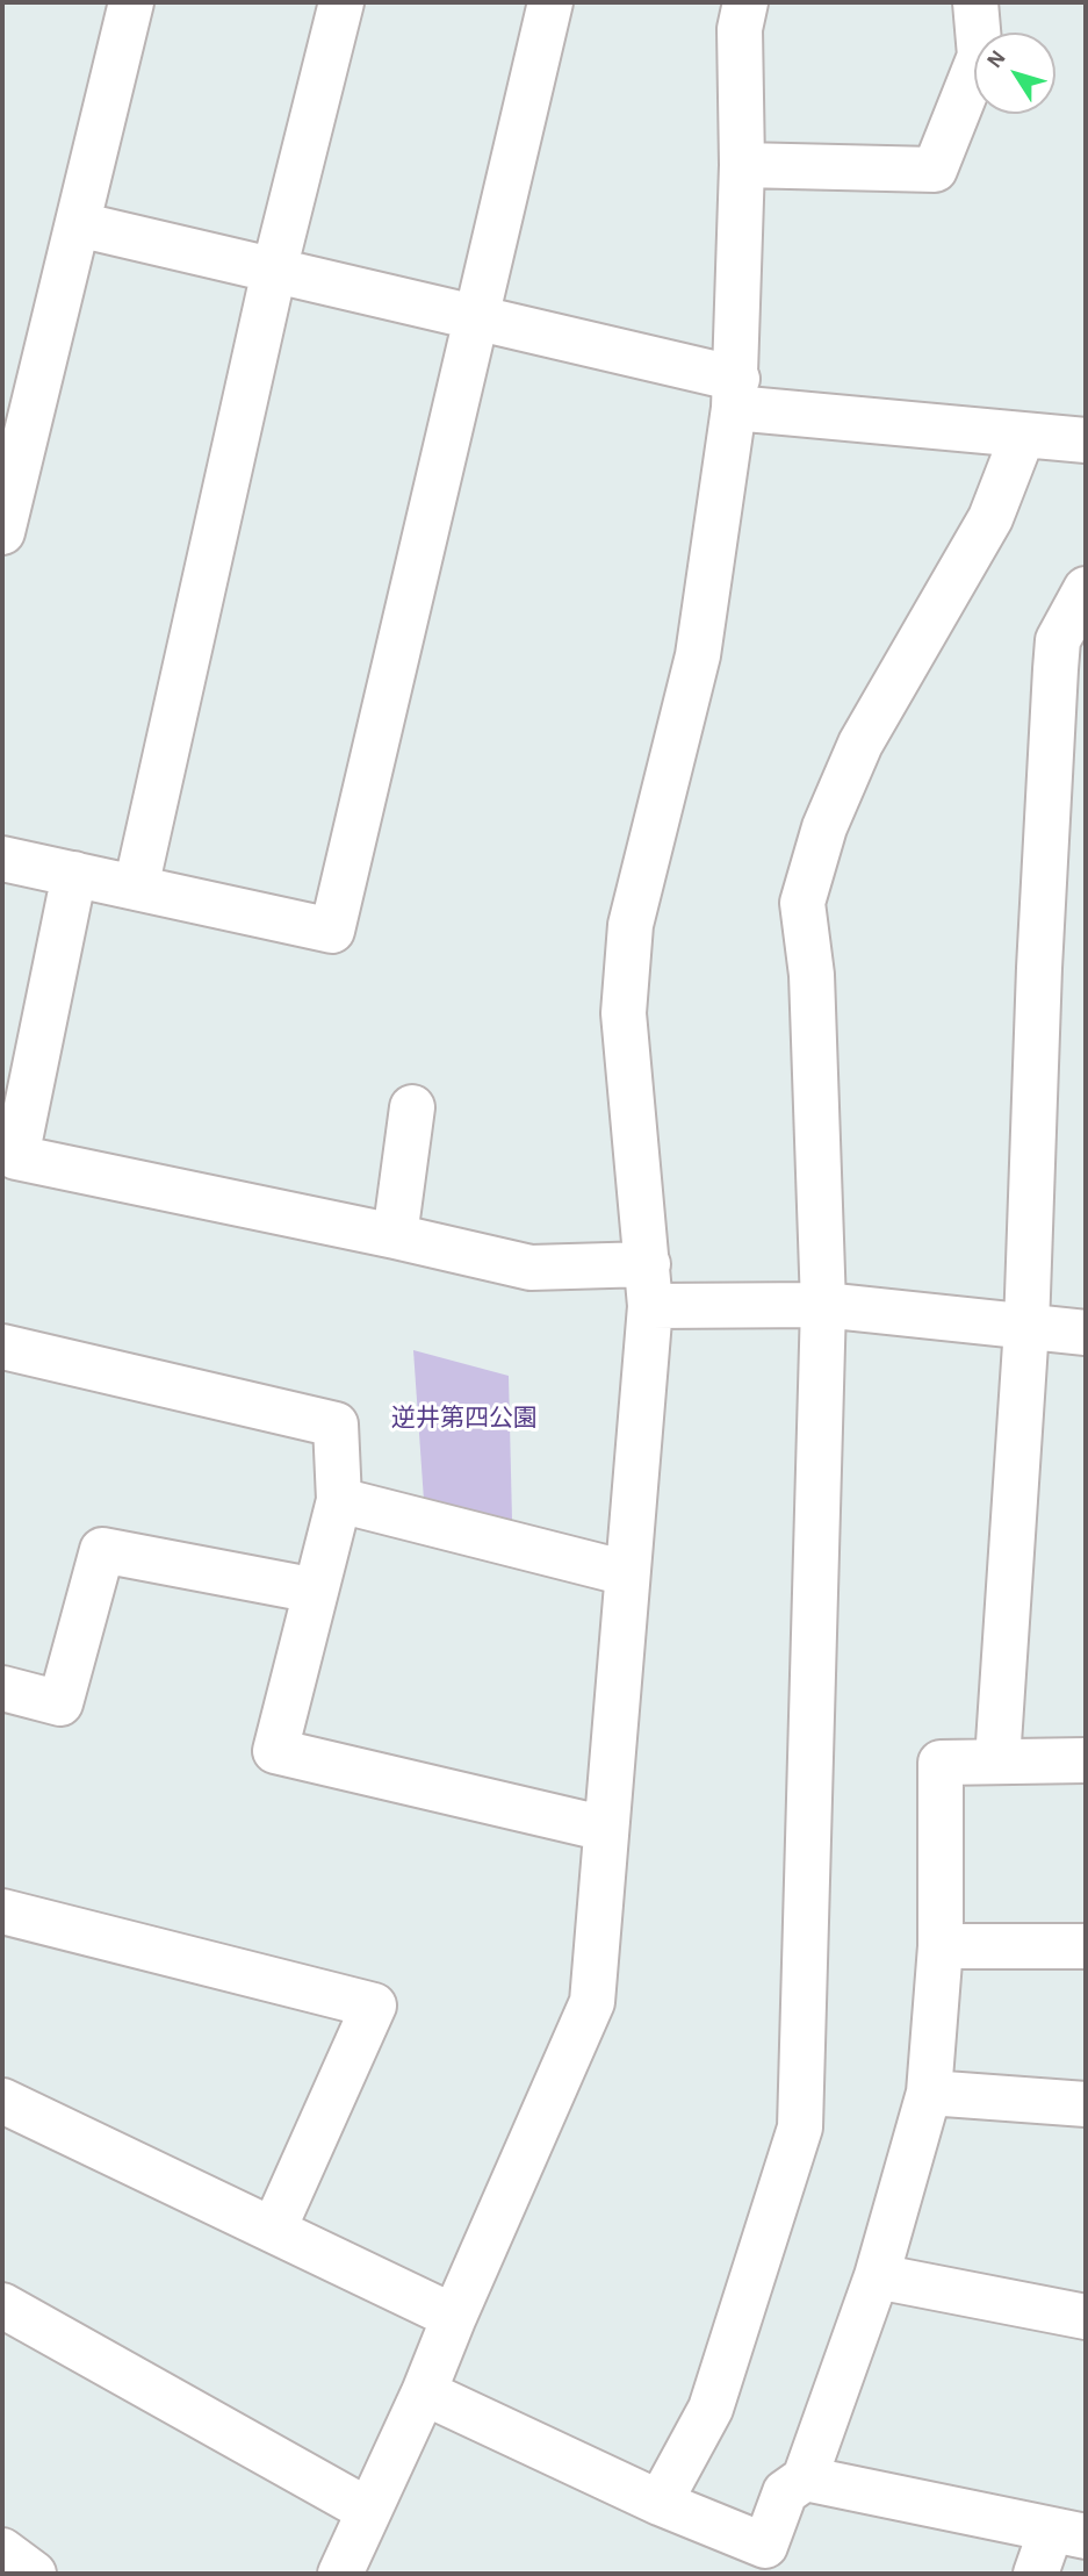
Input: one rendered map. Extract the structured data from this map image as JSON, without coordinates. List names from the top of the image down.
{
  "parks": ["逆井第四公園"],
  "north": "top left"
}
